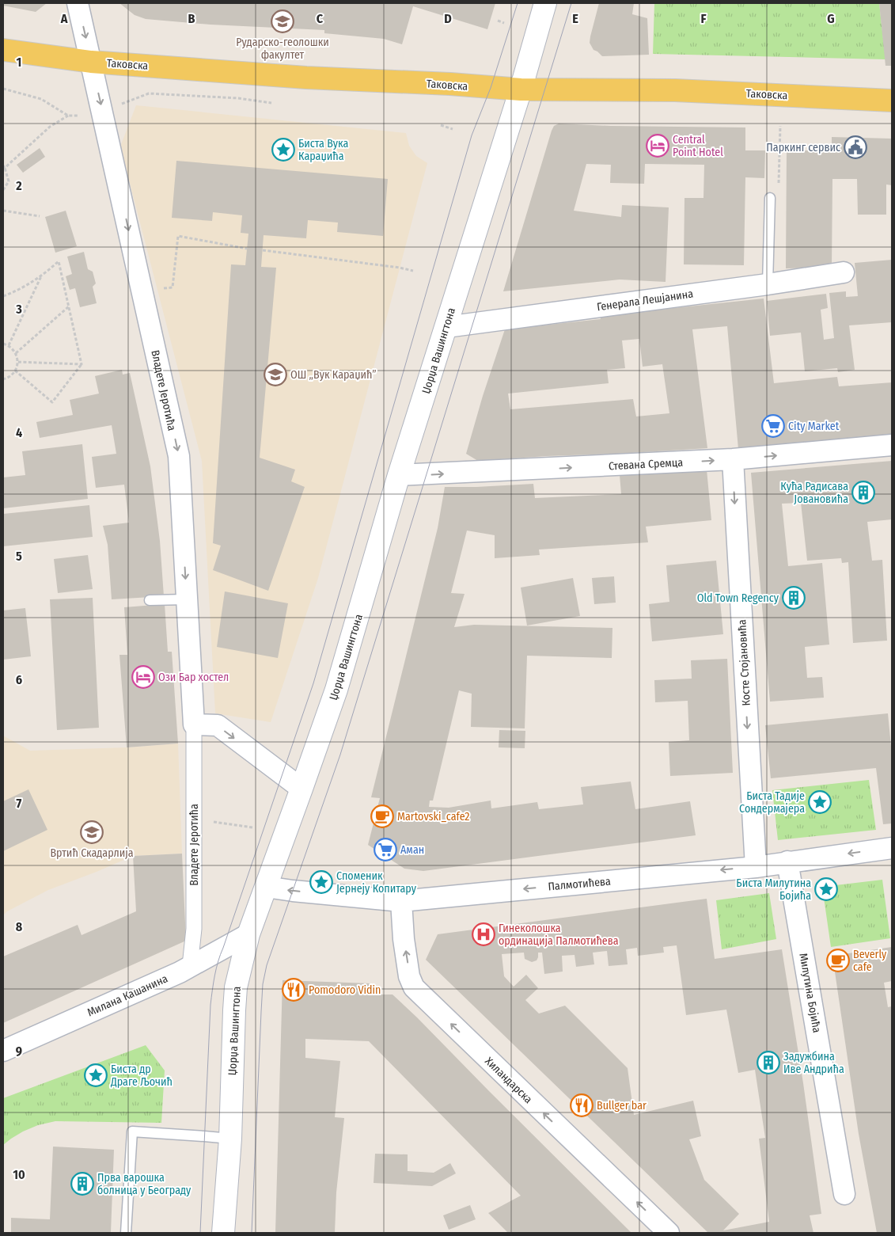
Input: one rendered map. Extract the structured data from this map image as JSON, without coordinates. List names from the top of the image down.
{
  "streets": {
    "main road": ["Таковска", "Џорџа Вашингтона"],
    "street": [
      "Генерала Лешјанина",
      "Владете Јеротића",
      "Стевана Сремца",
      "Косте Стојановића",
      "Палмотићева",
      "Милутина Бојића",
      "Милана Кашанина",
      "Хиландарска"
    ]
  },
  "crossings": [
    ["Таковска", "Џорџа Вашингтона"],
    ["Таковска", "Владете Јеротића"],
    ["Генерала Лешјанина", "Џорџа Вашингтона"],
    ["Џорџа Вашингтона", "Стевана Сремца"],
    ["Џорџа Вашингтона", "Палмотићева"],
    ["Џорџа Вашингтона", "Милана Кашанина"],
    ["Владете Јеротића", "Милана Кашанина"],
    ["Стевана Сремца", "Косте Стојановића"],
    ["Косте Стојановића", "Палмотићева"],
    ["Палмотићева", "Милутина Бојића"],
    ["Палмотићева", "Хиландарска"]
  ],
  "one_way": [
    "Владете Јеротића",
    "Стевана Сремца",
    "Косте Стојановића",
    "Палмотићева",
    "Хиландарска"
  ],
  "places": {
    "school or university": ["Рударско-геолошки факултет", "ОШ „Вук Караџић”", "Вртић Скадарлија"],
    "hotel": ["Central Point Hotel", "Ози Бар хостел"],
    "public building": ["Паркинг сервис"],
    "place": [
      "Биста Вука Караџића",
      "Биста Тадије Сондермајера",
      "Споменик Јернеју Копитару",
      "Биста Милутина Бојића",
      "Биста др Драге Љочић"
    ],
    "supermarket": ["City Market", "Аман"],
    "building": [
      "Кућа Радисава Јовановића",
      "Old Town Regency",
      "Задужбина Иве Андрића",
      "Прва варошка болница у Београду"
    ],
    "cafe": ["Martovski_cafe2", "Beverly cafe"],
    "hospital": ["Гинеколошка ординација Палмотићева"],
    "restaurant": ["Pomodoro Vidin", "Bullger bar"]
  },
  "grid": {
    "columns": [
      "A",
      "B",
      "C",
      "D",
      "E",
      "F",
      "G"
    ],
    "rows": [
      "1",
      "2",
      "3",
      "4",
      "5",
      "6",
      "7",
      "8",
      "9",
      "10"
    ]
  }
}
